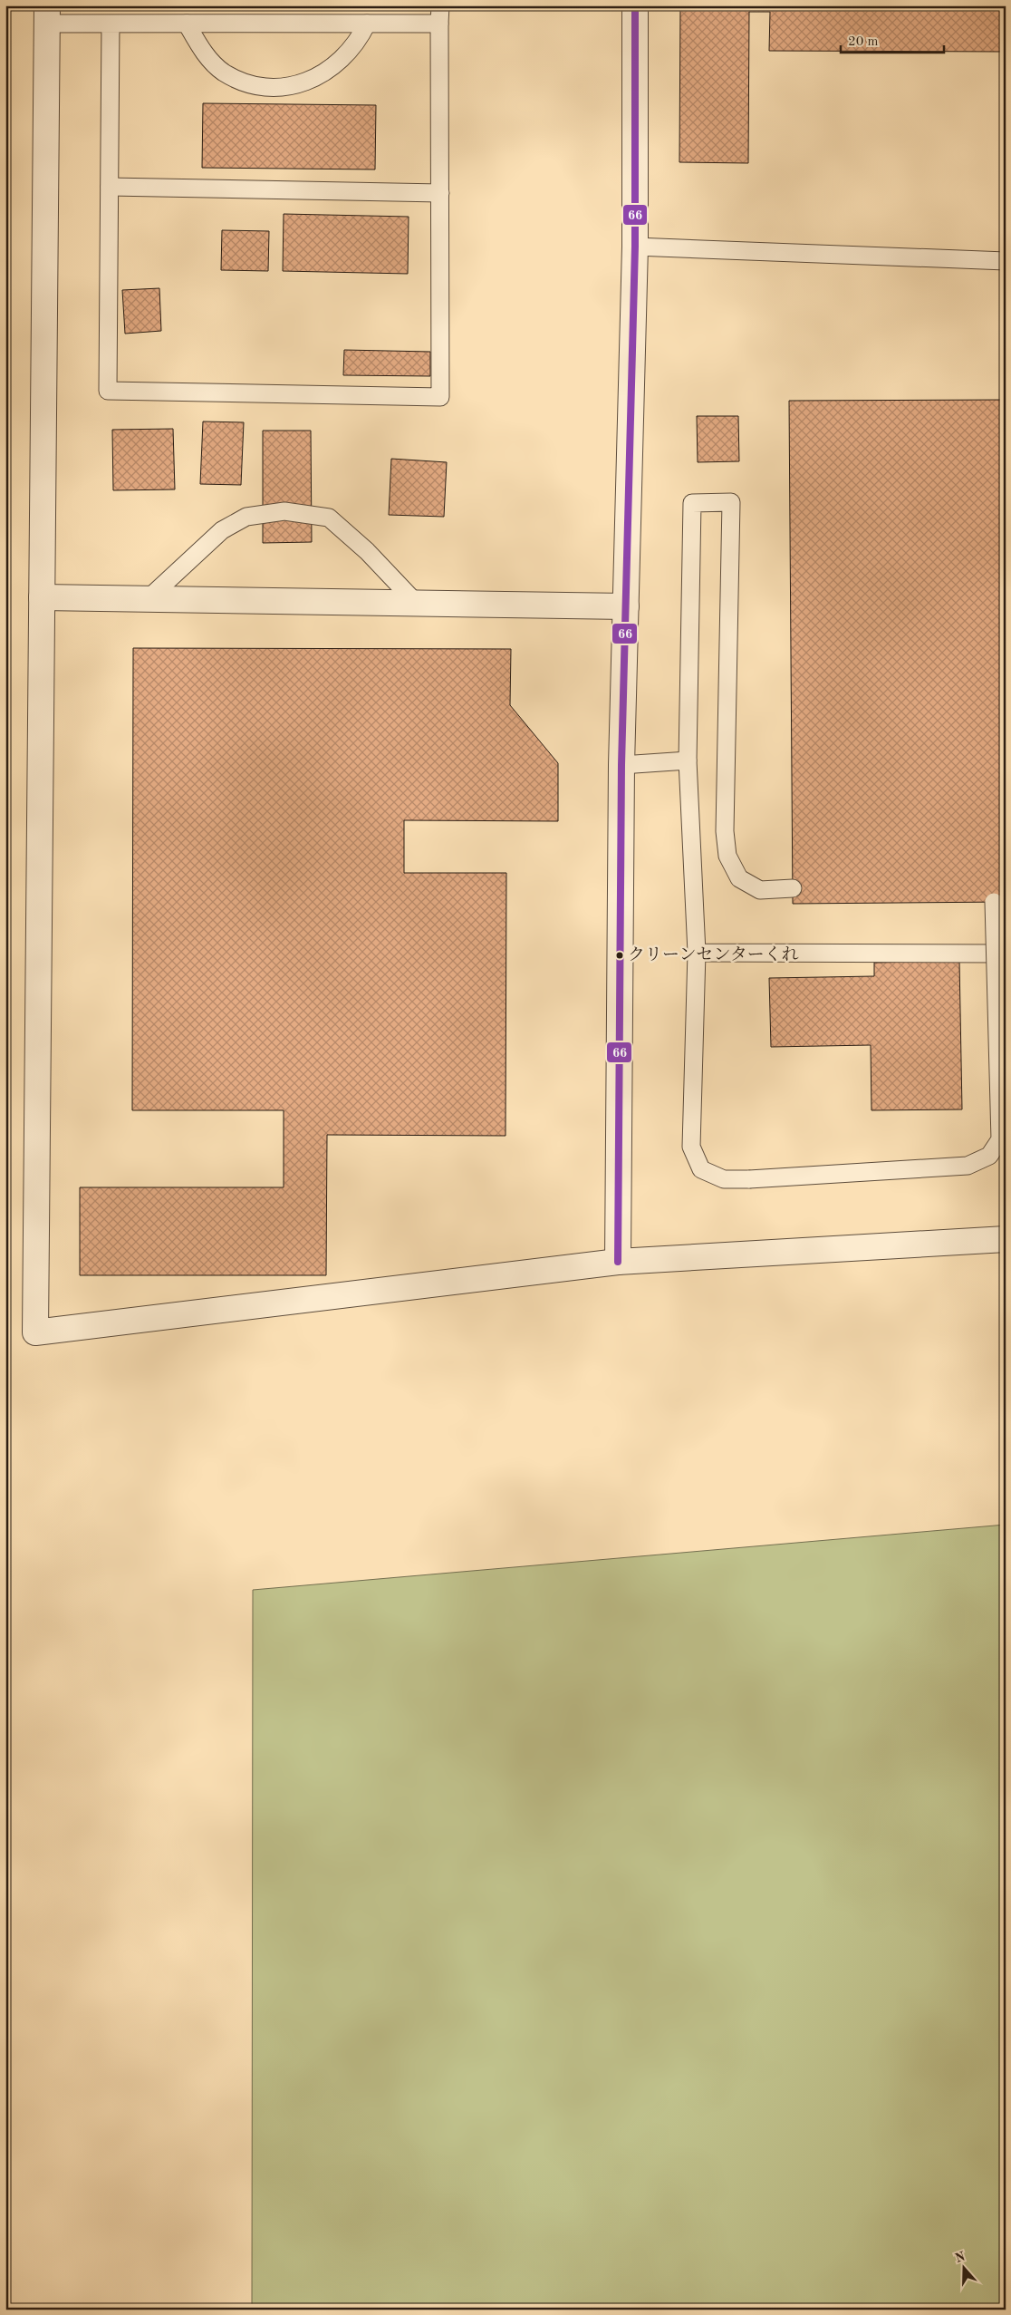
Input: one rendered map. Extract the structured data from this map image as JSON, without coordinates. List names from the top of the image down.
{
  "places": ["クリーンセンターくれ"],
  "lines": ["transit line 66"],
  "scale_bar": "20 m",
  "north": "top"
}
